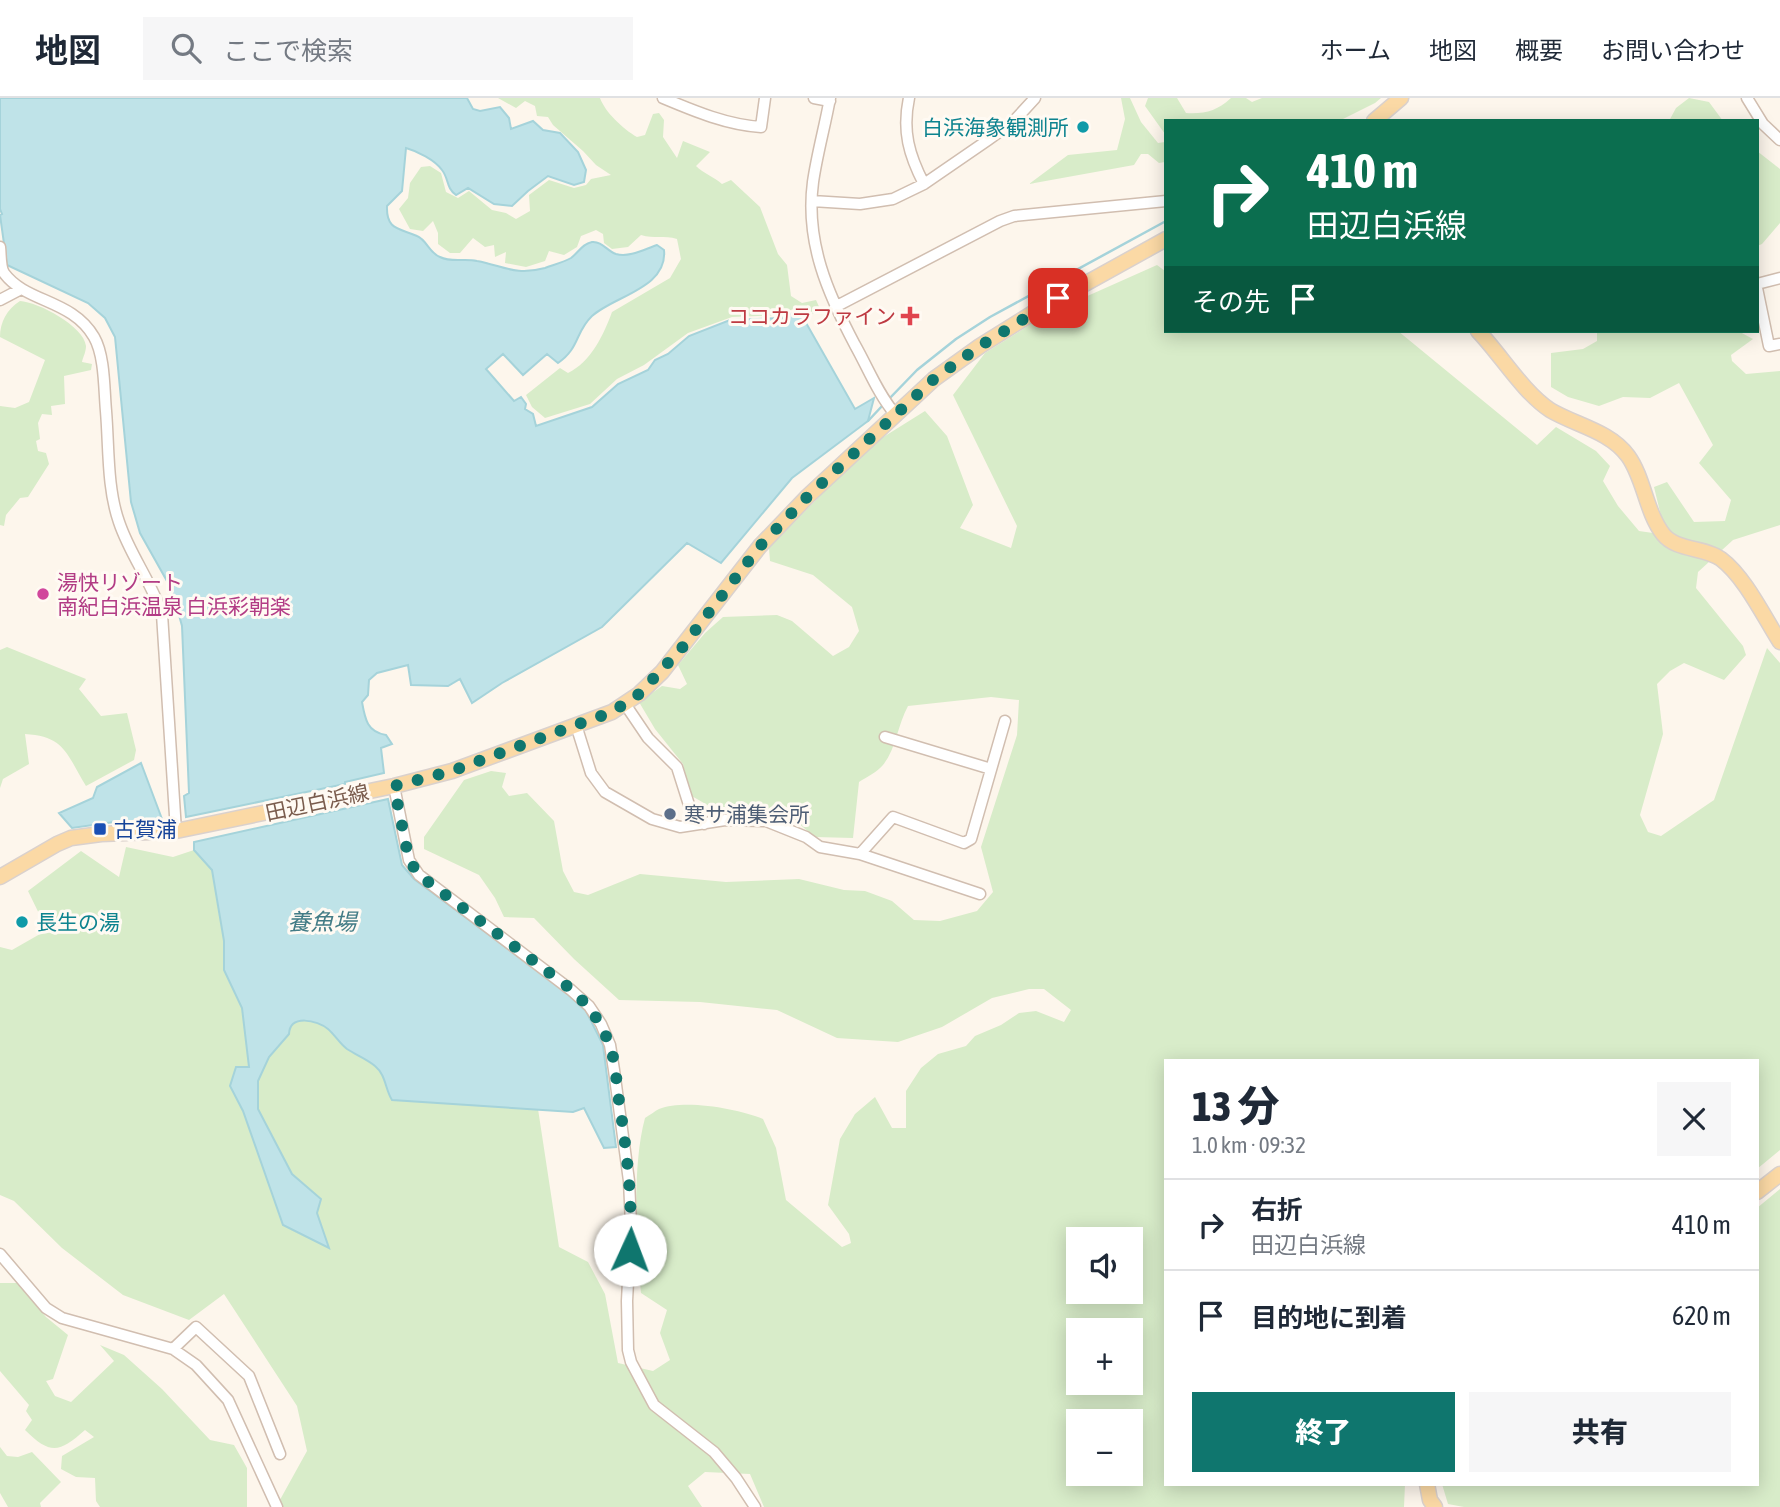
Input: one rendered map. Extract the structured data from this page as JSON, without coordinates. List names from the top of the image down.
{
  "streets": {
    "main road": ["田辺白浜線"]
  },
  "water": ["養魚場"],
  "places": {
    "other": [
      "白浜海象観測所",
      "湯快リゾート 南紀白浜温泉 白浜彩朝楽",
      "寒サ浦集会所",
      "長生の湯"
    ],
    "health": ["ココカラファイン"],
    "transit": ["古賀浦"]
  },
  "page": {
    "header": "地図",
    "search": "ここで検索",
    "nav": [
      "ホーム",
      "地図",
      "概要",
      "お問い合わせ"
    ],
    "turn": ["410 m", "田辺白浜線"],
    "then": "その先",
    "heading": ["13 分", "1.0 km · 09:32"],
    "list": [
      {
        "name": "右折",
        "note": "田辺白浜線",
        "value": "410 m"
      },
      {
        "name": "目的地に到着",
        "value": "620 m"
      }
    ],
    "map_buttons": ["+", "−"],
    "buttons": ["終了", "共有"]
  }
}
